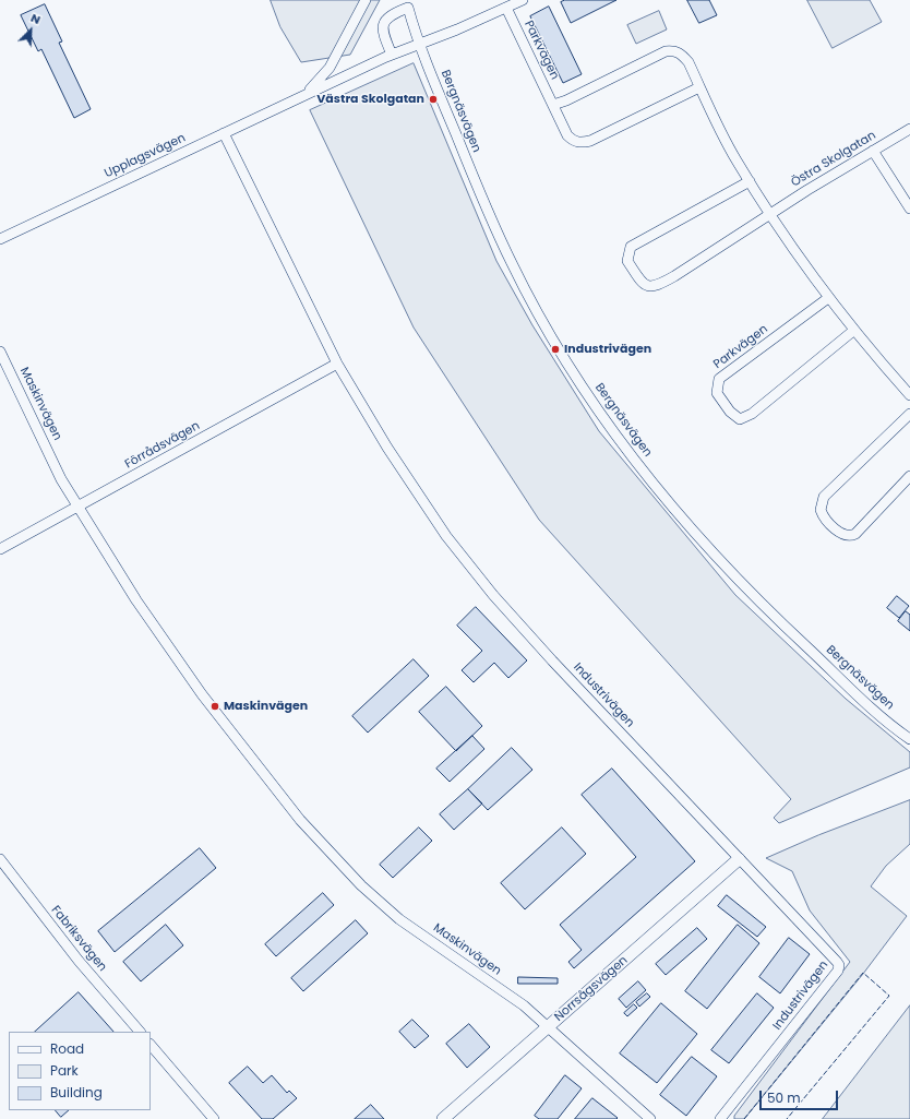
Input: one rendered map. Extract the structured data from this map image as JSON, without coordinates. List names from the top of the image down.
{
  "streets": {
    "street": [
      "Parkvägen",
      "Bergnäsvägen",
      "Upplagsvägen",
      "Östra Skolgatan",
      "Maskinvägen",
      "Förrådsvägen",
      "Industrivägen",
      "Fabriksvägen",
      "Norrsågsvägen"
    ]
  },
  "crossings": [
    ["Bergnäsvägen", "Upplagsvägen"],
    ["Upplagsvägen", "Industrivägen"],
    ["Maskinvägen", "Förrådsvägen"],
    ["Maskinvägen", "Norrsågsvägen"],
    ["Förrådsvägen", "Industrivägen"],
    ["Industrivägen", "Norrsågsvägen"]
  ],
  "places": ["Västra Skolgatan", "Industrivägen", "Maskinvägen"],
  "legend": ["Road", "Park", "Building"],
  "scale_bar": "50 m",
  "north": "top right"
}
